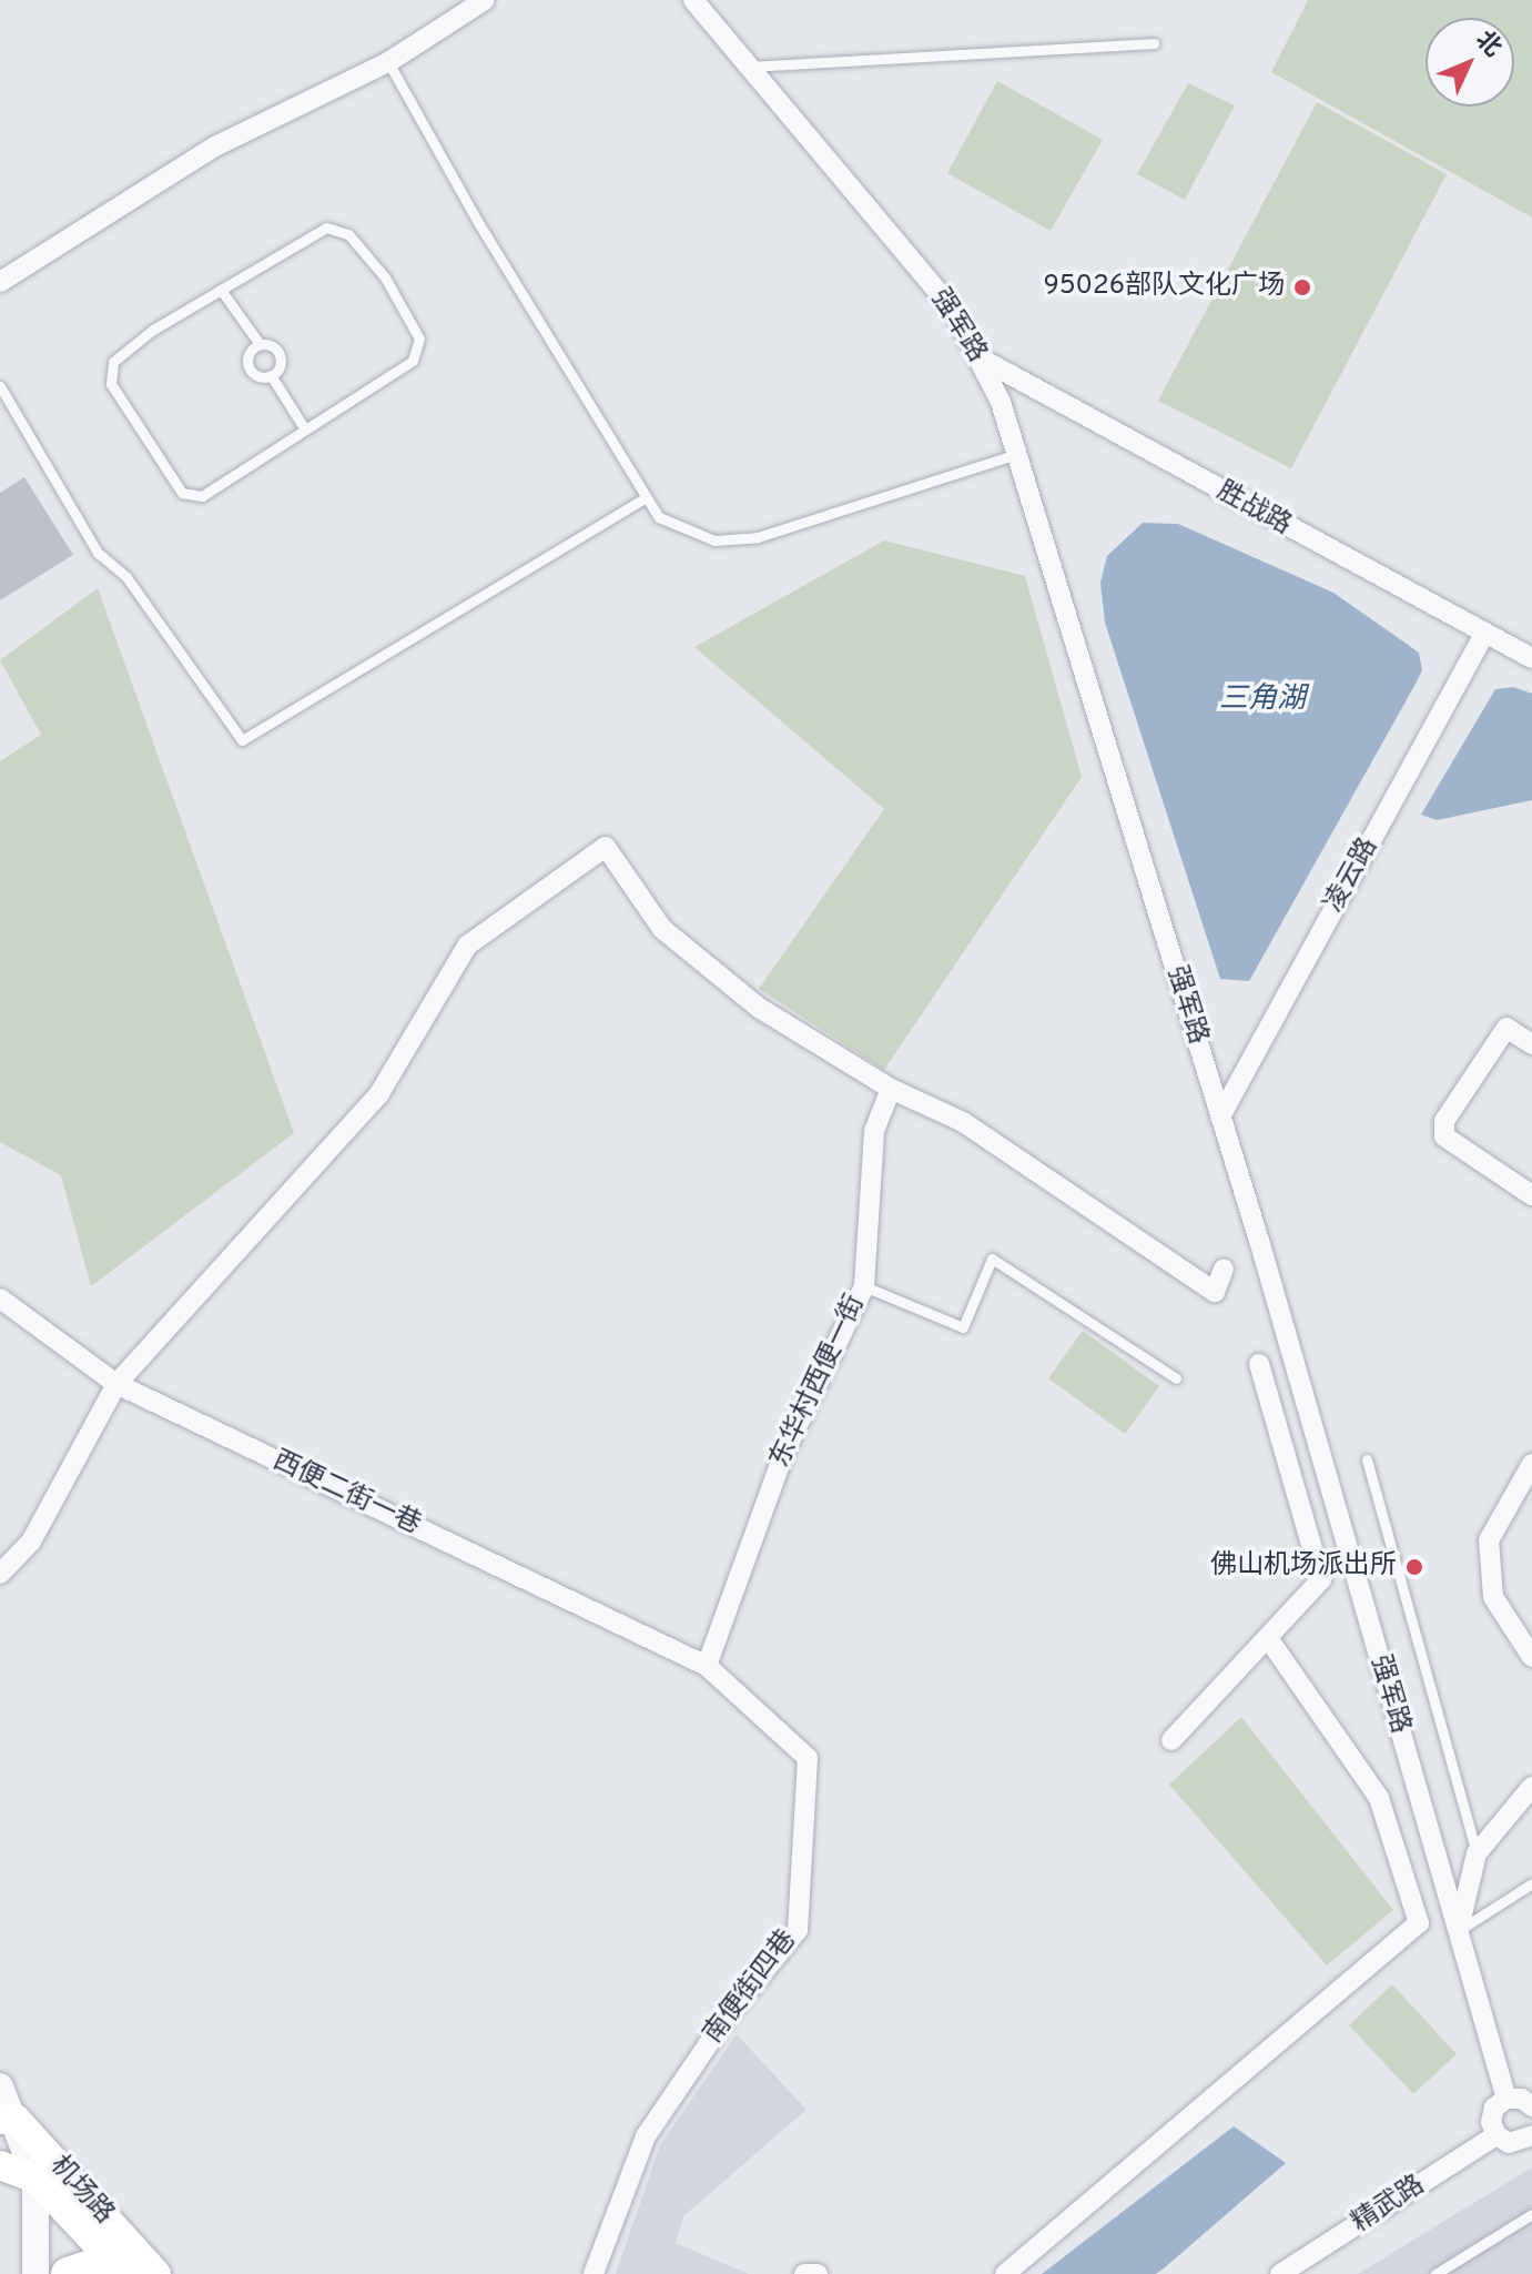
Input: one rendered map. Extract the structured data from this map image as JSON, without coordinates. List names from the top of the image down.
{
  "streets": {
    "main road": ["机场路"],
    "street": [
      "强军路",
      "胜战路",
      "凌云路",
      "东华村西便一街",
      "西便二街一巷",
      "南便街四巷",
      "精武路"
    ]
  },
  "crossings": [
    ["强军路", "胜战路"],
    ["强军路", "凌云路"],
    ["胜战路", "凌云路"],
    ["东华村西便一街", "西便二街一巷"],
    ["东华村西便一街", "南便街四巷"],
    ["西便二街一巷", "南便街四巷"]
  ],
  "water": ["三角湖"],
  "places": ["95026部队文化广场", "佛山机场派出所"],
  "north": "top right"
}
